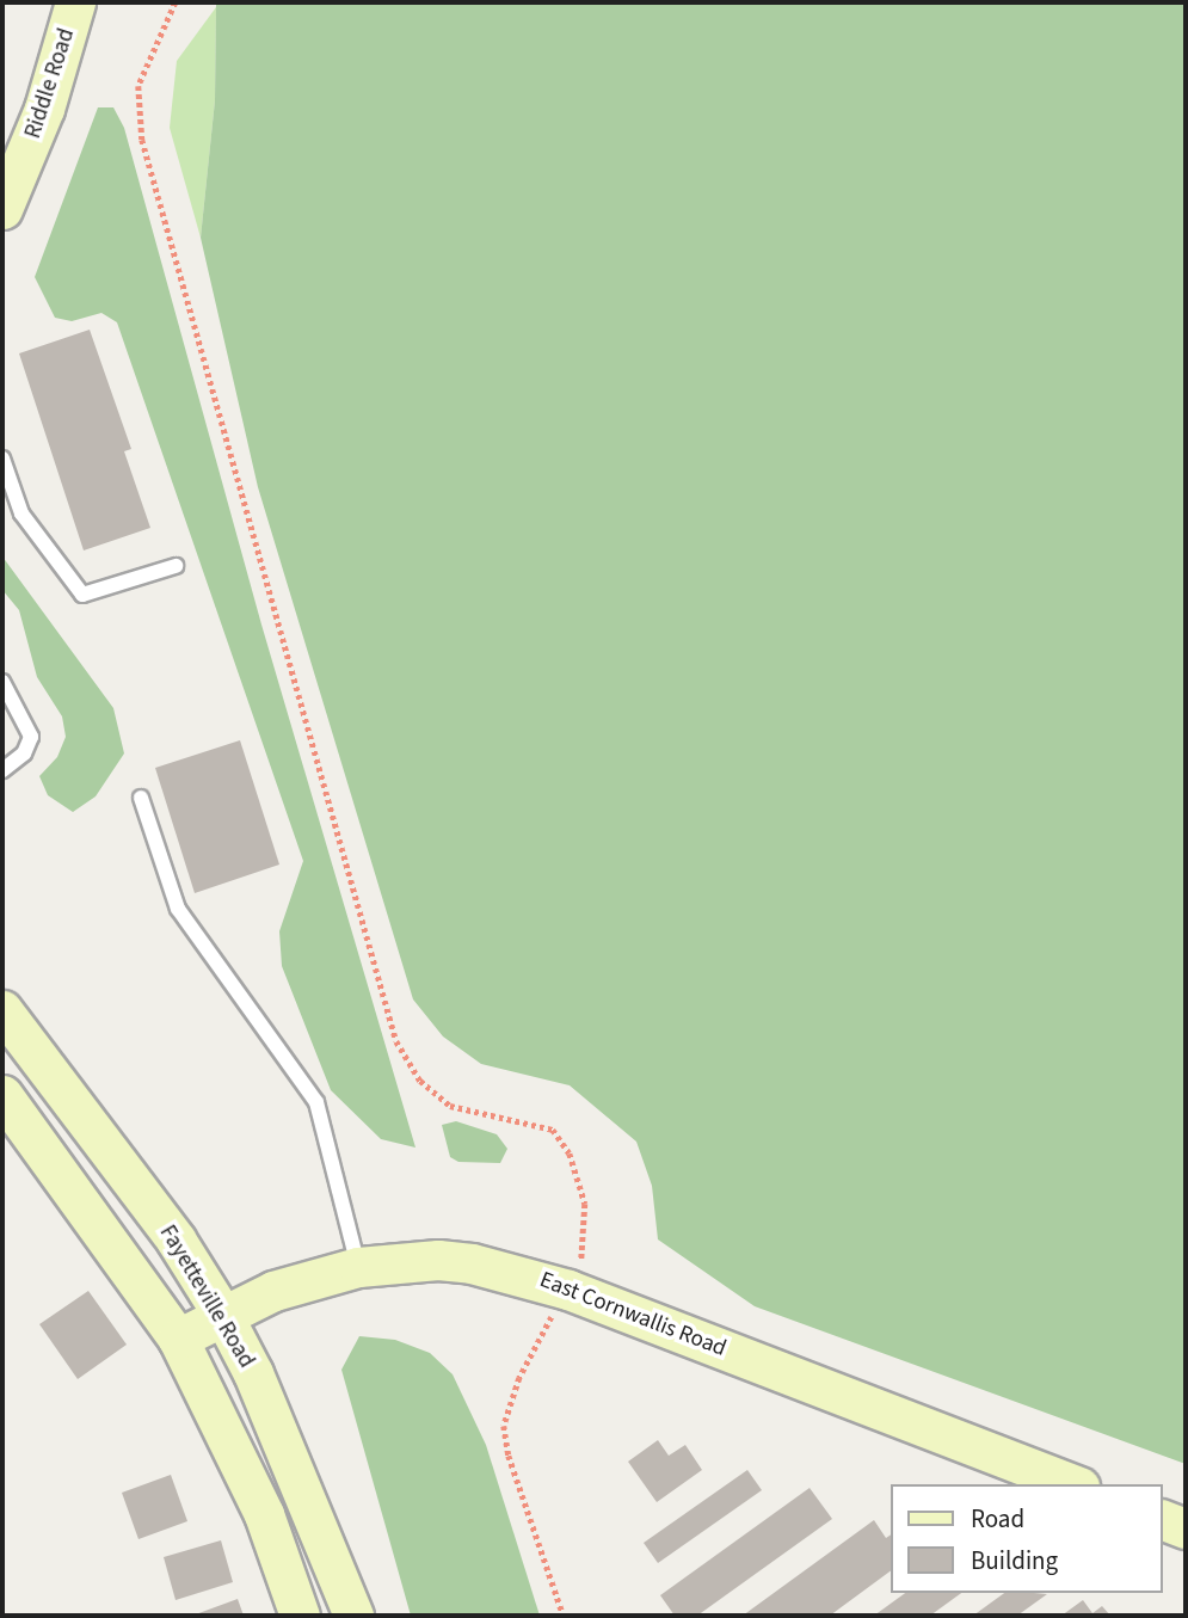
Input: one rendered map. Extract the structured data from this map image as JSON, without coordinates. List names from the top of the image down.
{
  "streets": {
    "main road": ["Riddle Road", "Fayetteville Road", "East Cornwallis Road"]
  },
  "crossings": [
    ["Fayetteville Road", "East Cornwallis Road"]
  ],
  "legend": ["Road", "Building"]
}
